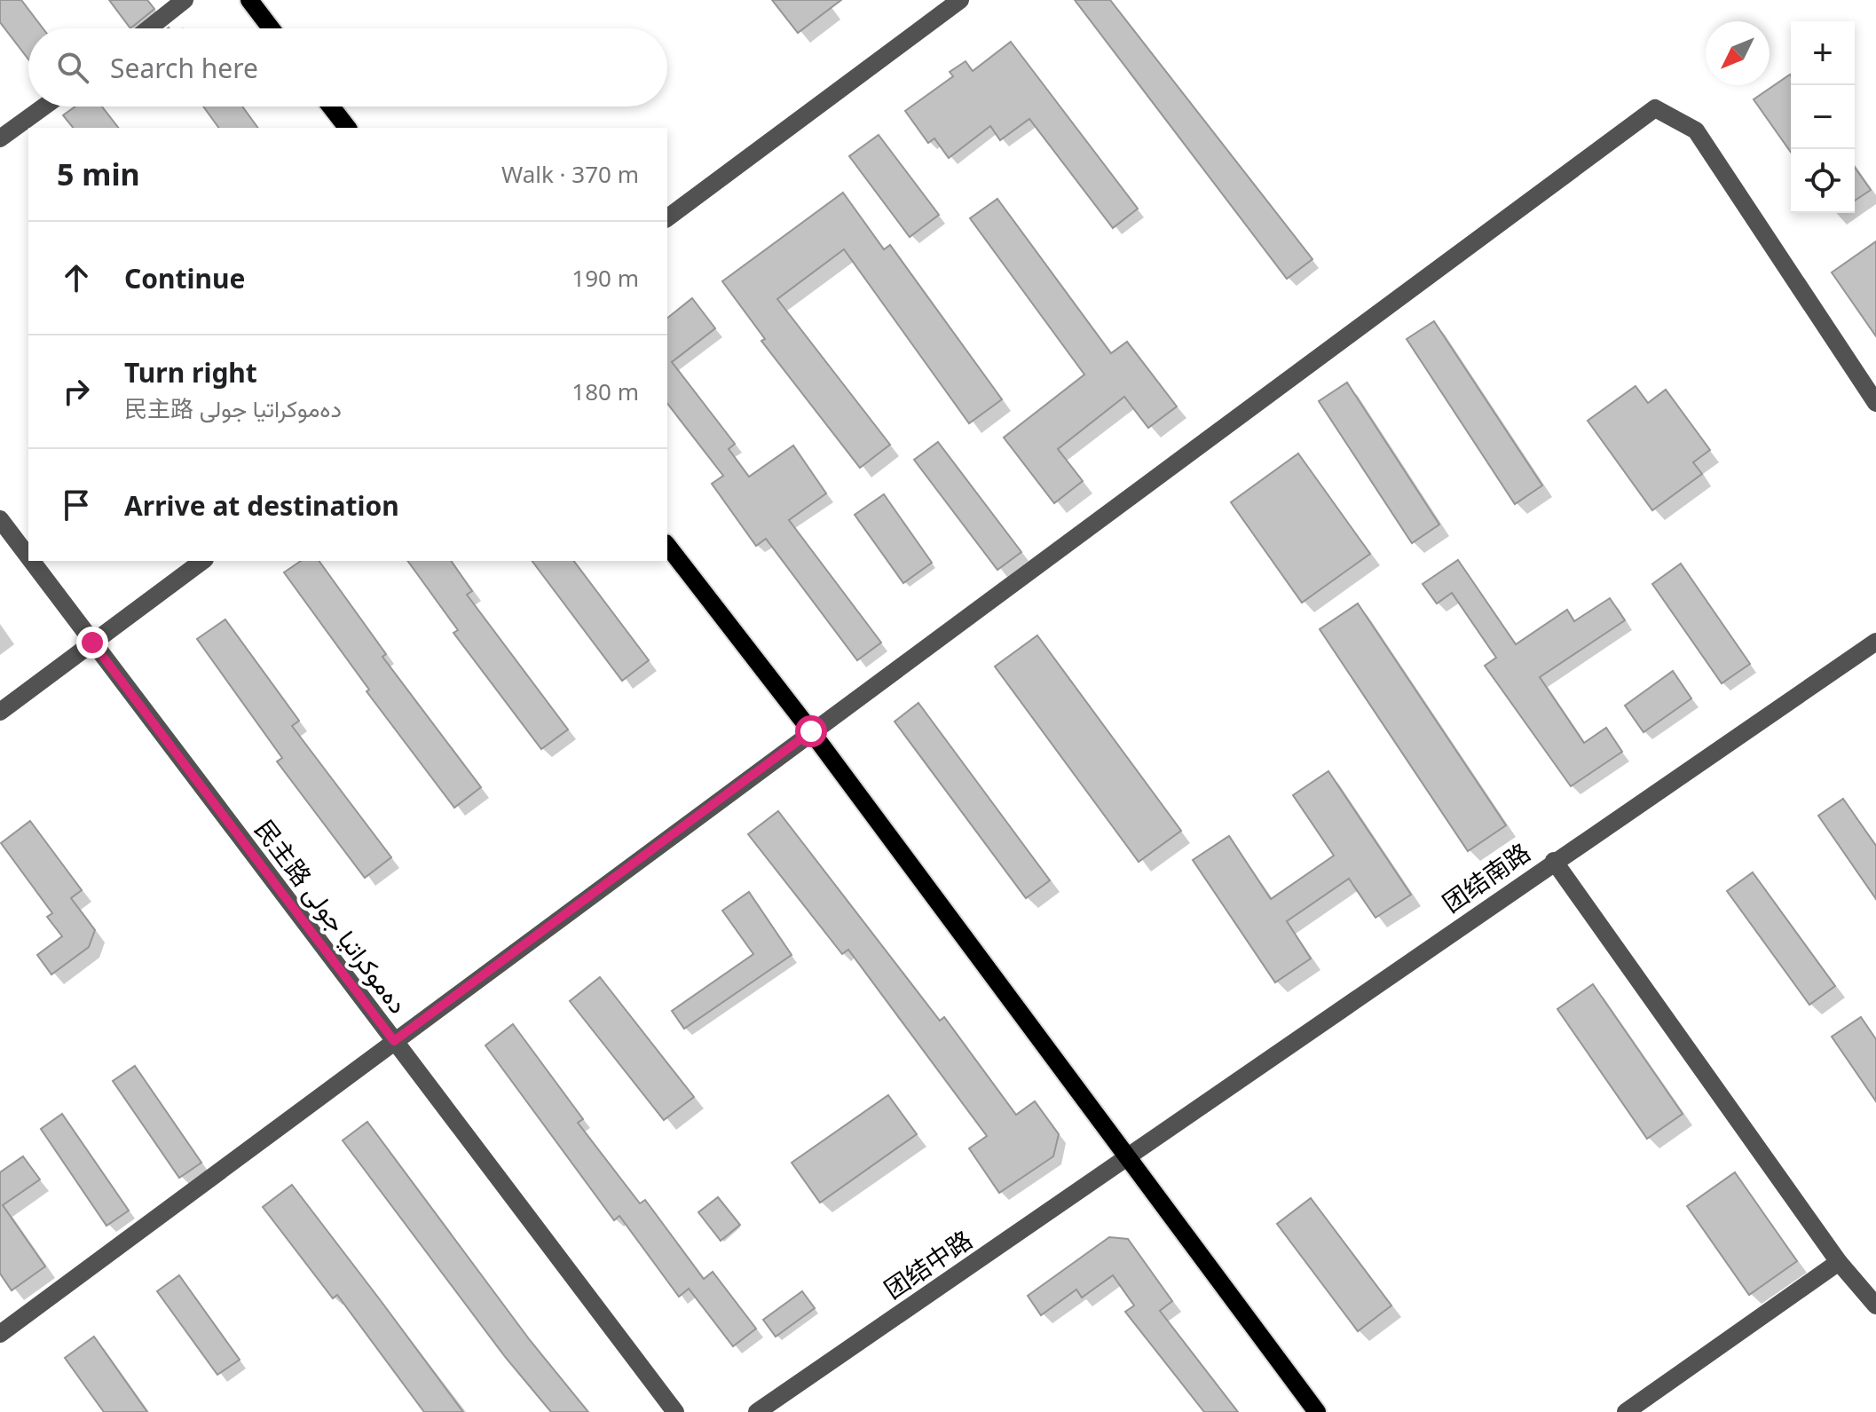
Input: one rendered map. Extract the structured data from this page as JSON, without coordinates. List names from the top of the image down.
{
  "streets": {
    "street": ["团结南路", "民主路 دەموكراتيا جولى", "团结中路"]
  },
  "crossings": [
    ["团结南路", "团结中路"]
  ],
  "north": "bottom left",
  "page": {
    "map_buttons": ["+", "−"],
    "search": "Search here",
    "heading": ["5 min", "Walk · 370 m"],
    "list": [
      ["Continue", "190 m"],
      ["Turn right", "民主路 دەموكراتيا جولى", "180 m"],
      "Arrive at destination"
    ]
  }
}
